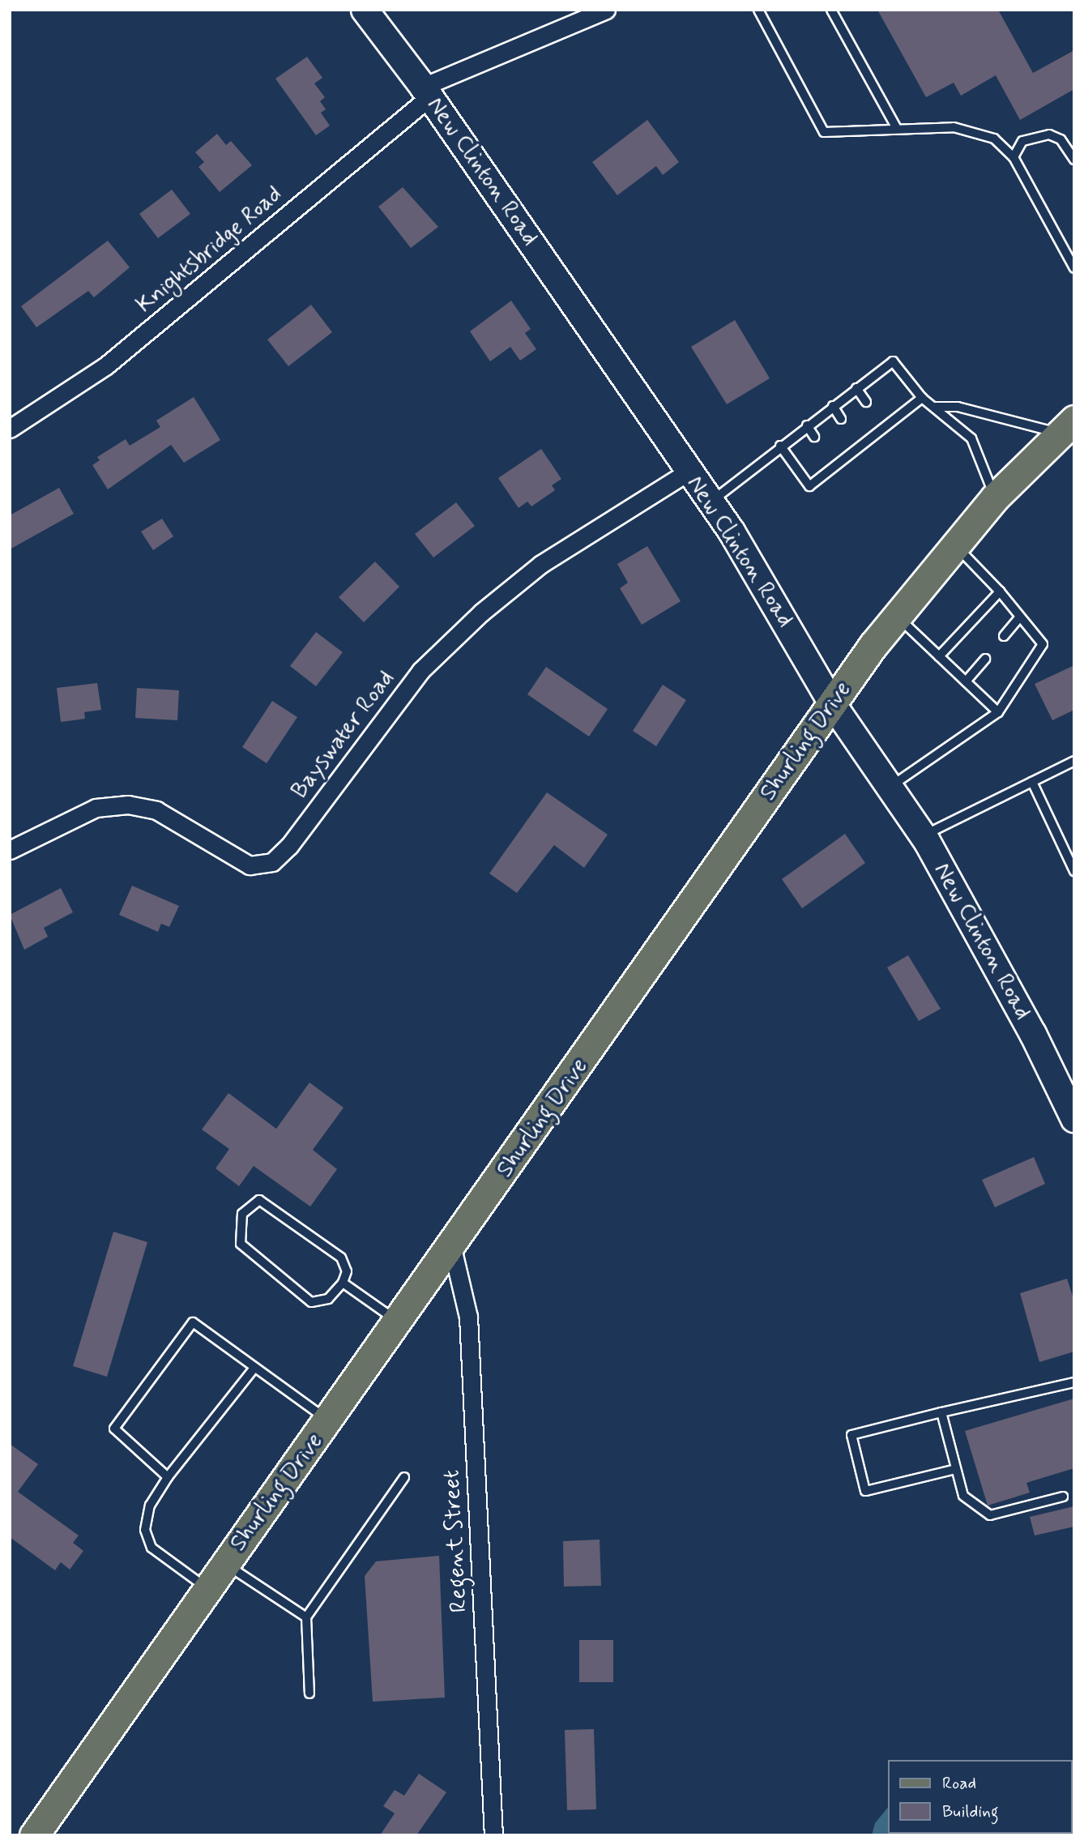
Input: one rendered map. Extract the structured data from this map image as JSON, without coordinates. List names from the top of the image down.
{
  "streets": {
    "main road": ["Shurling Drive"],
    "street": [
      "New Clinton Road",
      "Knightsbridge Road",
      "Bayswater Road",
      "Regent Street"
    ]
  },
  "crossings": [
    ["New Clinton Road", "Knightsbridge Road"],
    ["New Clinton Road", "Bayswater Road"],
    ["New Clinton Road", "Shurling Drive"],
    ["Shurling Drive", "Regent Street"]
  ],
  "legend": ["Road", "Building"]
}
